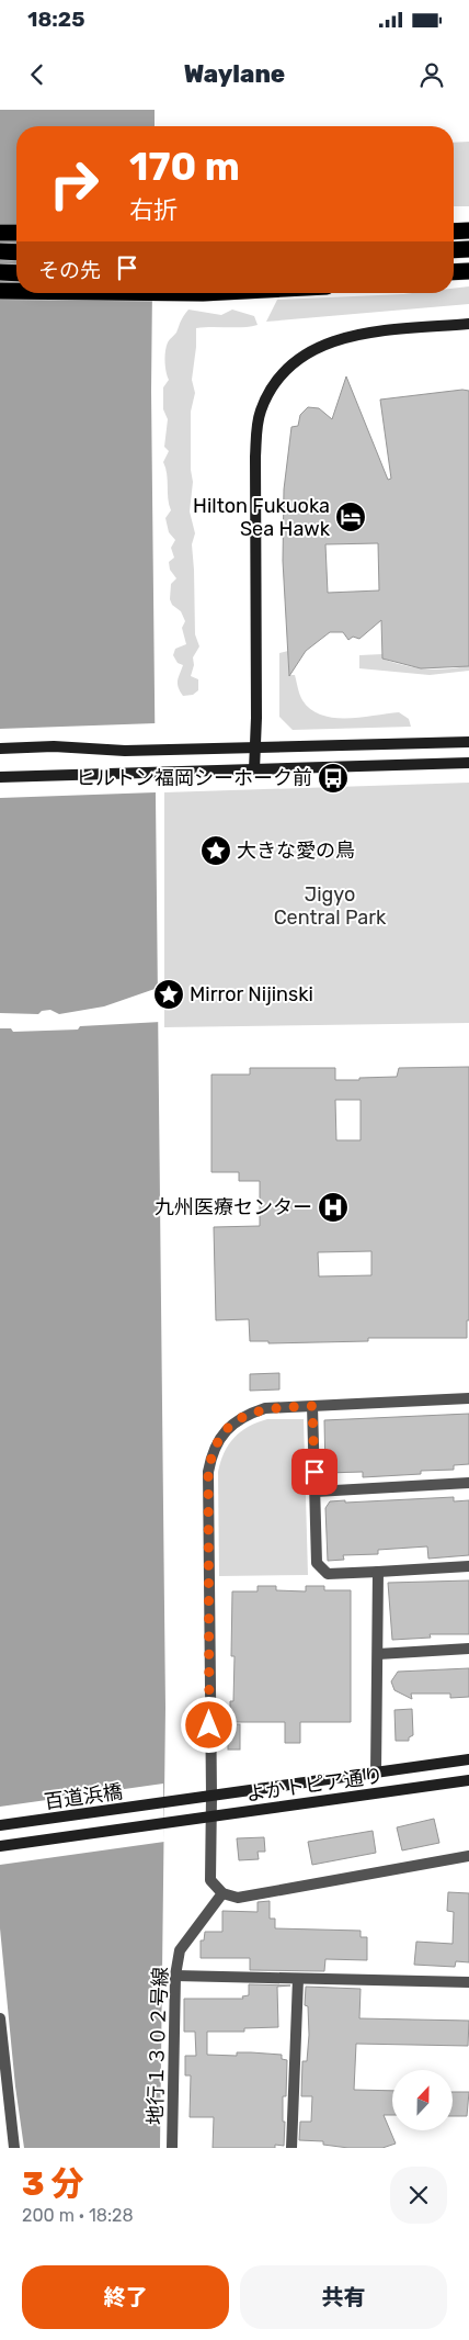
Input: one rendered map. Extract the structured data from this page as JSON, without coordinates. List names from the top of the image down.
{
  "streets": {
    "street": ["よかトピア通り", "百道浜橋", "地行１３０２号線"]
  },
  "crossings": [
    ["よかトピア通り", "百道浜橋"]
  ],
  "parks": ["Jigyo Central Park"],
  "places": {
    "hotel": ["Hilton Fukuoka Sea Hawk"],
    "bus stop": ["ヒルトン福岡シーホーク前"],
    "place": ["大きな愛の鳥", "Mirror Nijinski"],
    "hospital": ["九州医療センター"]
  },
  "north": "top",
  "page": {
    "status": "18:25",
    "header": "Waylane",
    "turn": ["170 m", "右折"],
    "then": "その先",
    "heading": ["3 分", "200 m · 18:28"],
    "buttons": ["終了", "共有"]
  }
}
